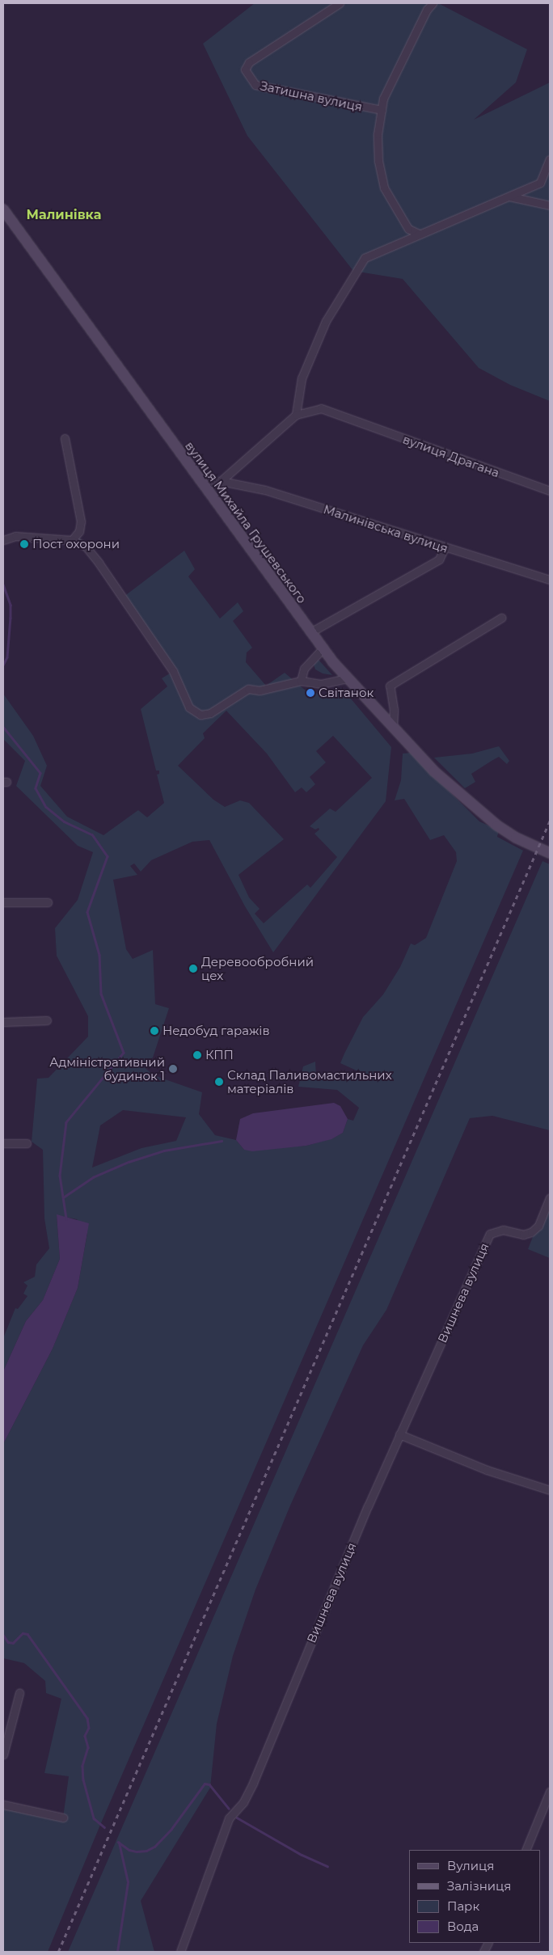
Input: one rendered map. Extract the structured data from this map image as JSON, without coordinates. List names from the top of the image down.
{
  "streets": {
    "street": [
      "Затишна вулиця",
      "вулиця Драгана",
      "вулиця Михайла Грушевського",
      "Малинівська вулиця",
      "Вишнева вулиця"
    ]
  },
  "districts": ["Малинівка"],
  "places": [
    "Пост охорони",
    "Світанок",
    "Деревообробний цех",
    "Недобуд гаражів",
    "КПП",
    "Адміністративний будинок 1",
    "Склад Паливомастильних матеріалів"
  ],
  "legend": [
    "Вулиця",
    "Залізниця",
    "Парк",
    "Вода"
  ]
}
